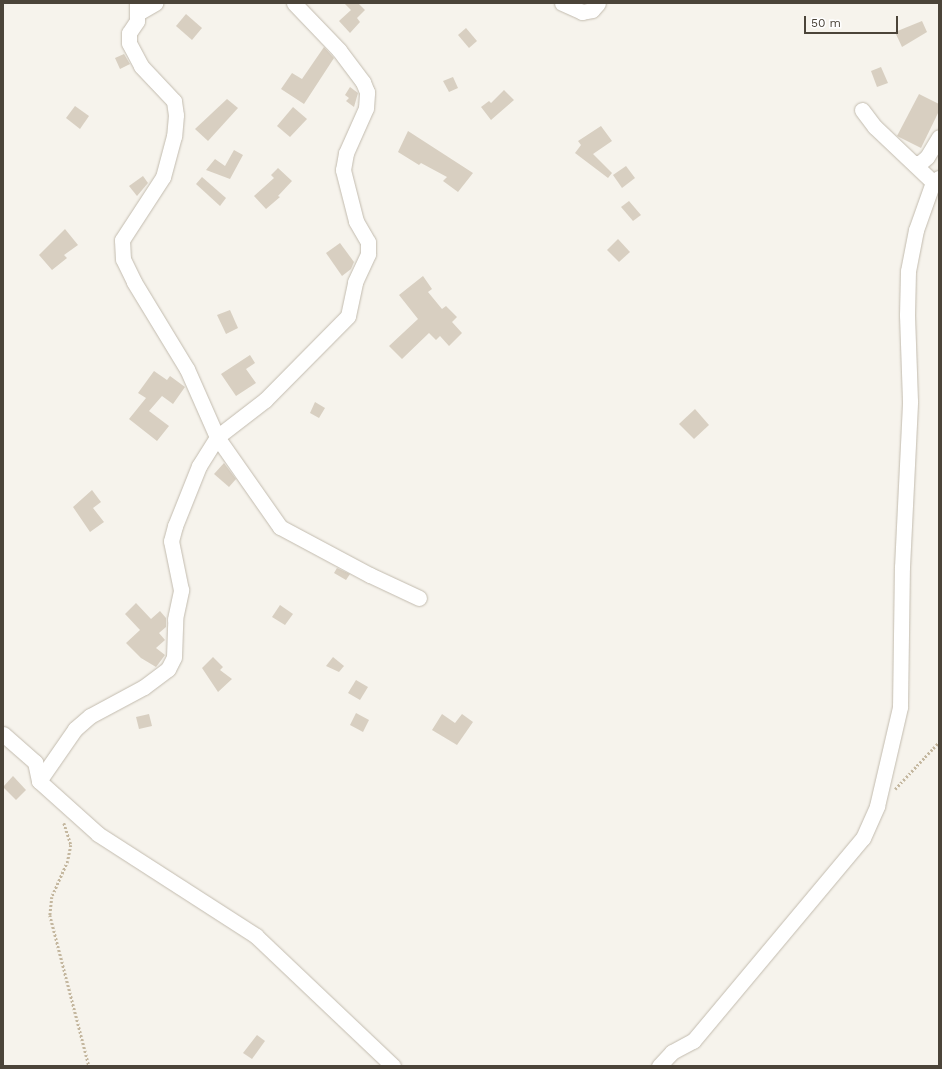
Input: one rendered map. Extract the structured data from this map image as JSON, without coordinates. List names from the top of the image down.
{
  "scale_bar": "50 m"
}
